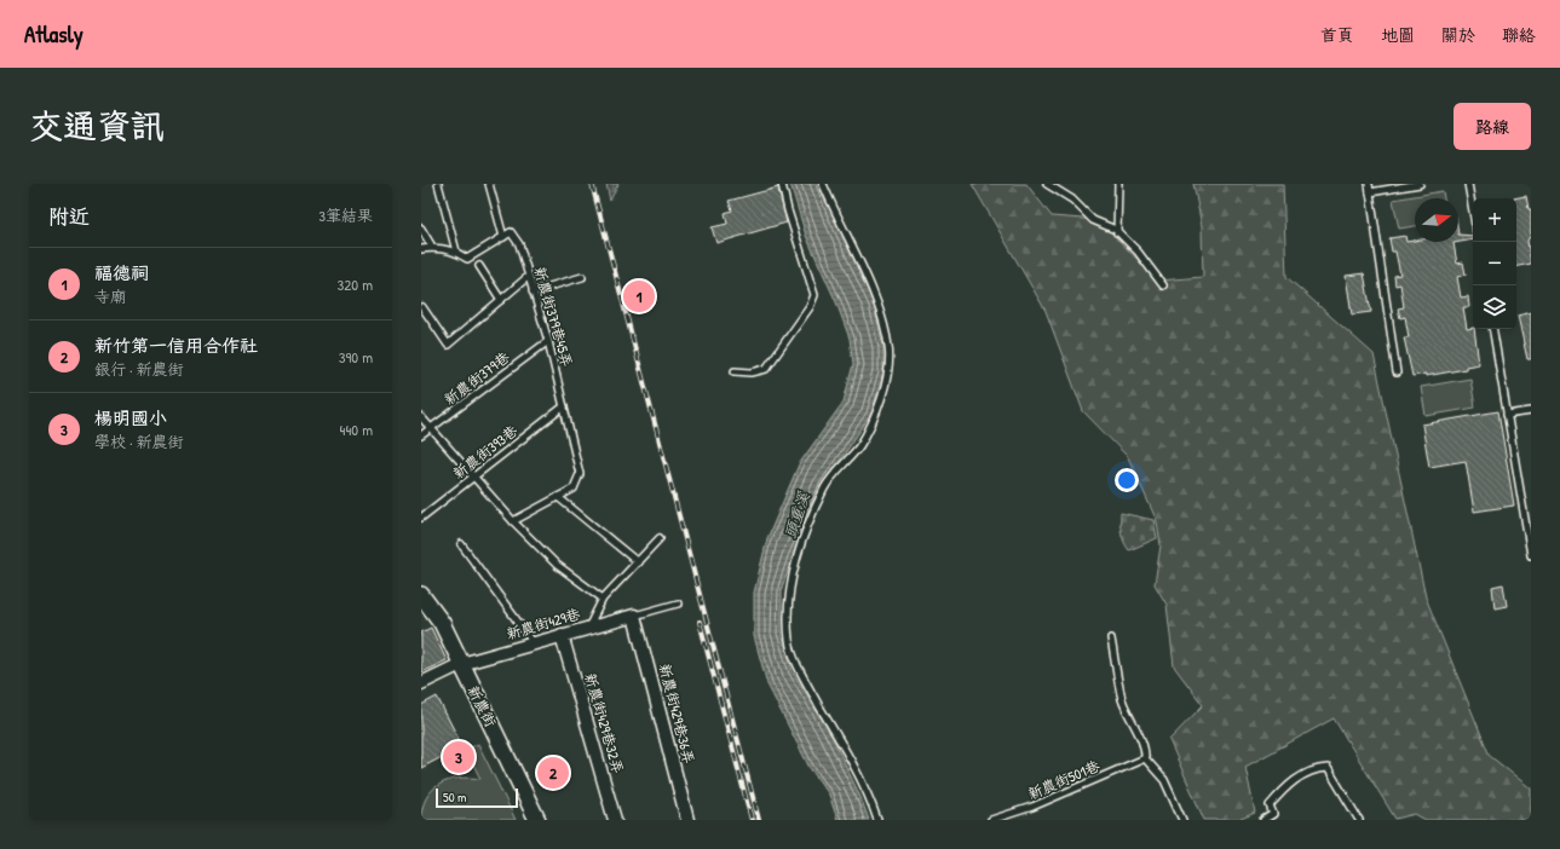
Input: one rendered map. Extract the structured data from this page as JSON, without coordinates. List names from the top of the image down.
{
  "streets": {
    "street": [
      "新農街429巷",
      "新農街",
      "新農街429巷36弄",
      "新農街429巷32弄"
    ],
    "lane": [
      "新農街379巷45弄",
      "新農街379巷",
      "新農街393巷",
      "新農街501巷"
    ]
  },
  "crossings": [
    ["新農街379巷45弄", "新農街379巷"],
    ["新農街379巷45弄", "新農街393巷"],
    ["新農街429巷", "新農街"],
    ["新農街429巷", "新農街429巷36弄"],
    ["新農街429巷", "新農街429巷32弄"]
  ],
  "water": ["頭重溪"],
  "scale_bar": "50 m",
  "north": "right",
  "page": {
    "header": "Atlasly",
    "nav": [
      "首頁",
      "地圖",
      "關於",
      "聯絡"
    ],
    "title": "交通資訊",
    "buttons": "路線",
    "heading": ["附近", "3筆結果"],
    "map_buttons": ["+", "−"],
    "list": [
      {
        "mark": "1",
        "name": "福德祠",
        "note": "寺廟",
        "value": "320 m"
      },
      {
        "mark": "2",
        "name": "新竹第一信用合作社",
        "note": "銀行 · 新農街",
        "value": "390 m"
      },
      {
        "mark": "3",
        "name": "楊明國小",
        "note": "學校 · 新農街",
        "value": "440 m"
      }
    ],
    "pins": ["1", "3", "2"],
    "scale": "50 m"
  }
}
